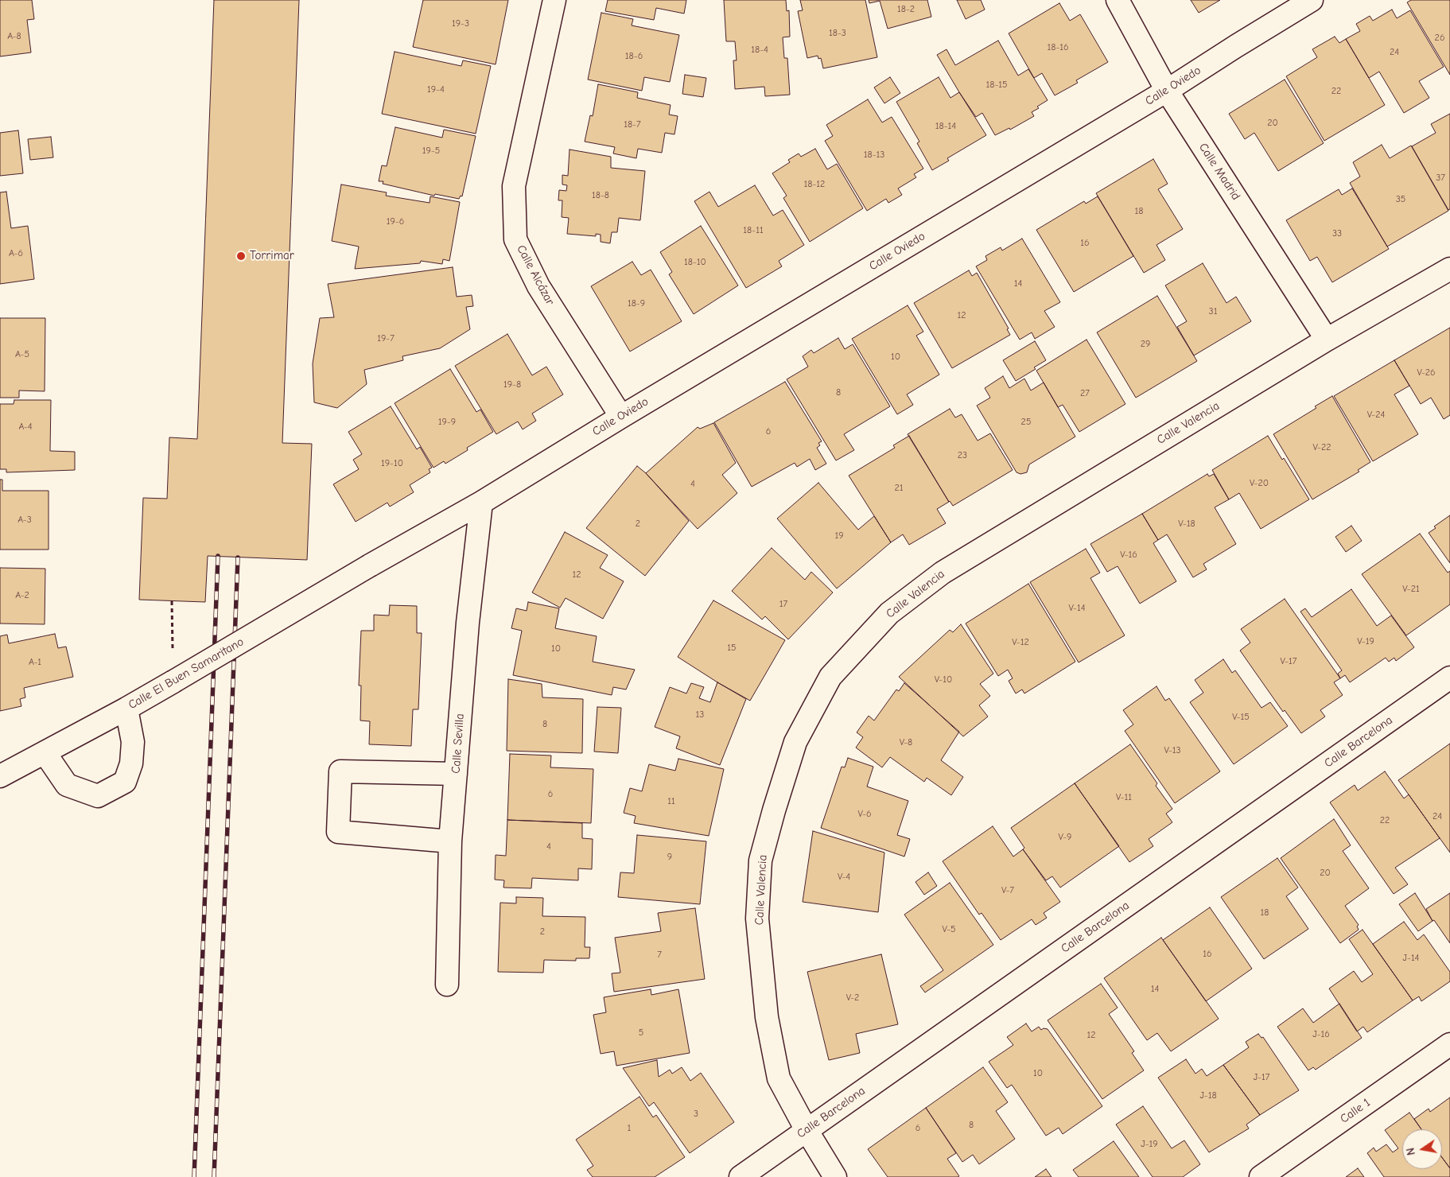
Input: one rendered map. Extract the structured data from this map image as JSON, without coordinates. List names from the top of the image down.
{
  "streets": {
    "street": [
      "Calle Oviedo",
      "Calle Madrid",
      "Calle Alcázar",
      "Calle Valencia",
      "Calle El Buen Samaritano",
      "Calle Barcelona",
      "Calle Sevilla",
      "Calle 1"
    ]
  },
  "crossings": [
    ["Calle Oviedo", "Calle Madrid"],
    ["Calle Oviedo", "Calle Alcázar"],
    ["Calle Oviedo", "Calle El Buen Samaritano"],
    ["Calle Oviedo", "Calle Sevilla"],
    ["Calle Madrid", "Calle Valencia"],
    ["Calle Valencia", "Calle Barcelona"],
    ["Calle El Buen Samaritano", "Calle Sevilla"]
  ],
  "places": ["Torrimar"],
  "house_numbers": [
    "18-2",
    "19-3",
    "18-3",
    "A-8",
    "26",
    "18-16",
    "18-4",
    "24",
    "18-6",
    "18-15",
    "19-4",
    "22",
    "20",
    "18-7",
    "18-14",
    "19-5",
    "18-13",
    "37",
    "18-12",
    "18-8",
    "35",
    "18",
    "19-6",
    "18-11",
    "33",
    "16",
    "A-6",
    "18-10",
    "14",
    "18-9",
    "31",
    "12",
    "19-7",
    "29",
    "A-5",
    "10",
    "V-26",
    "19-8",
    "8",
    "27",
    "V-24",
    "19-9",
    "25",
    "A-4",
    "6",
    "V-22",
    "23",
    "19-10",
    "V-20",
    "4",
    "21",
    "A-3",
    "2",
    "V-18",
    "19",
    "V-16",
    "12",
    "V-21",
    "A-2",
    "17",
    "V-14",
    "V-19",
    "V-12",
    "15",
    "10",
    "V-17",
    "A-1",
    "V-10",
    "13",
    "V-15",
    "8",
    "V-8",
    "V-13",
    "6",
    "V-11",
    "11",
    "V-6",
    "24",
    "22",
    "V-9",
    "4",
    "9",
    "20",
    "V-4",
    "V-7",
    "18",
    "V-5",
    "2",
    "16",
    "7",
    "J-14",
    "14",
    "V-2",
    "5",
    "J-16",
    "12",
    "10",
    "J-17",
    "J-18",
    "3",
    "8",
    "1",
    "6",
    "J-19"
  ],
  "north": "left"
}
